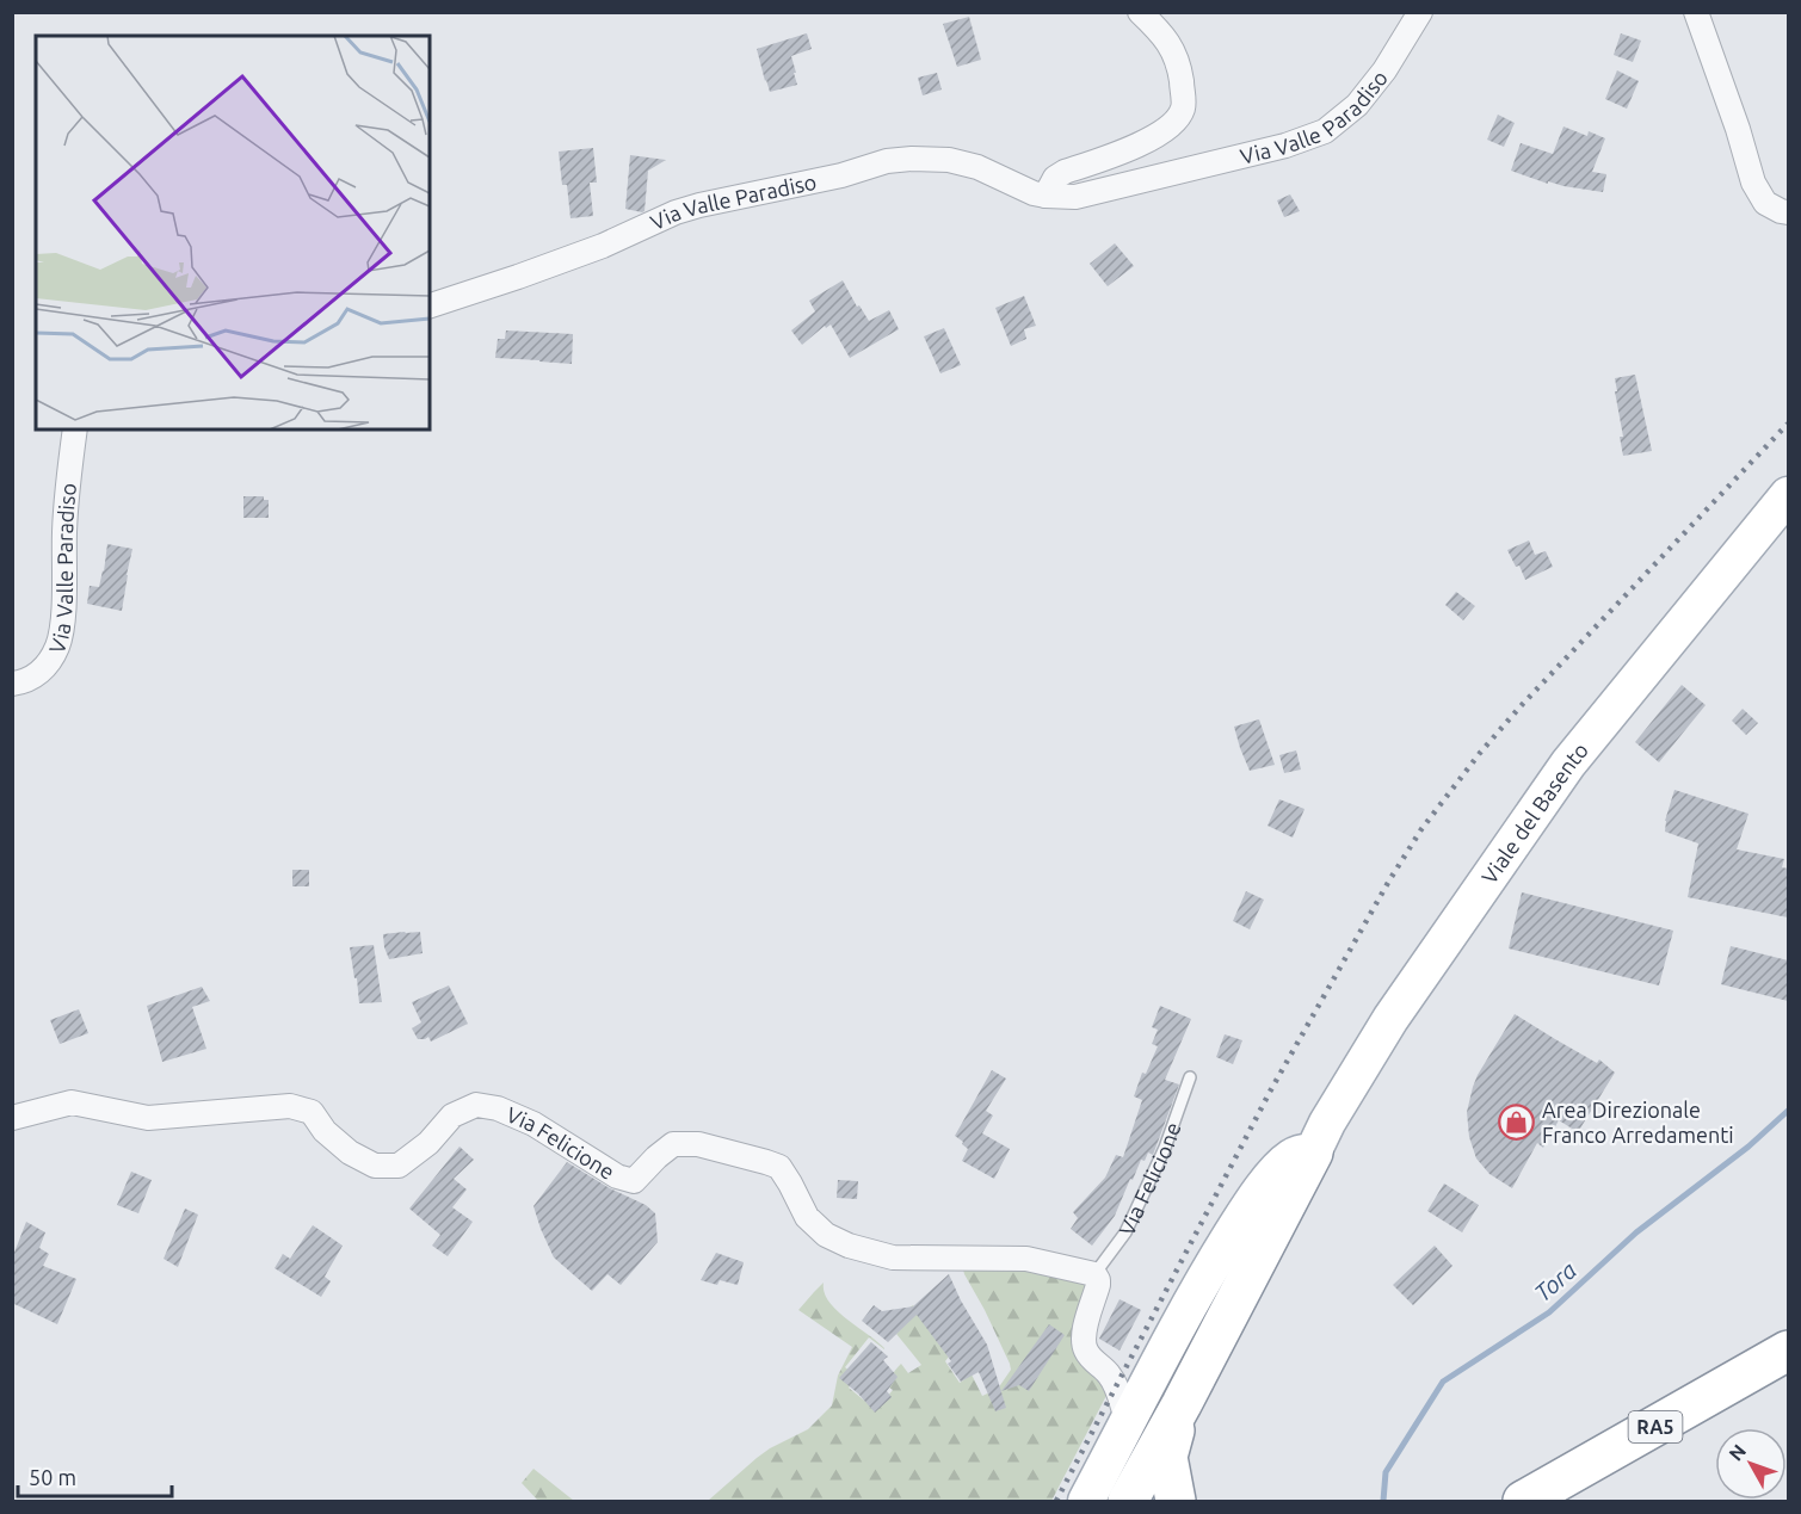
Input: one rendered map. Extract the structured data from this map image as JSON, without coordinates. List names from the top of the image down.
{
  "streets": {
    "highway": ["RA5"],
    "main road": ["Viale del Basento"],
    "street": ["Via Valle Paradiso", "Via Felicione"]
  },
  "water": ["Tora"],
  "places": {
    "shop": ["Area Direzionale Franco Arredamenti"]
  },
  "scale_bar": "50 m",
  "north": "top left"
}
